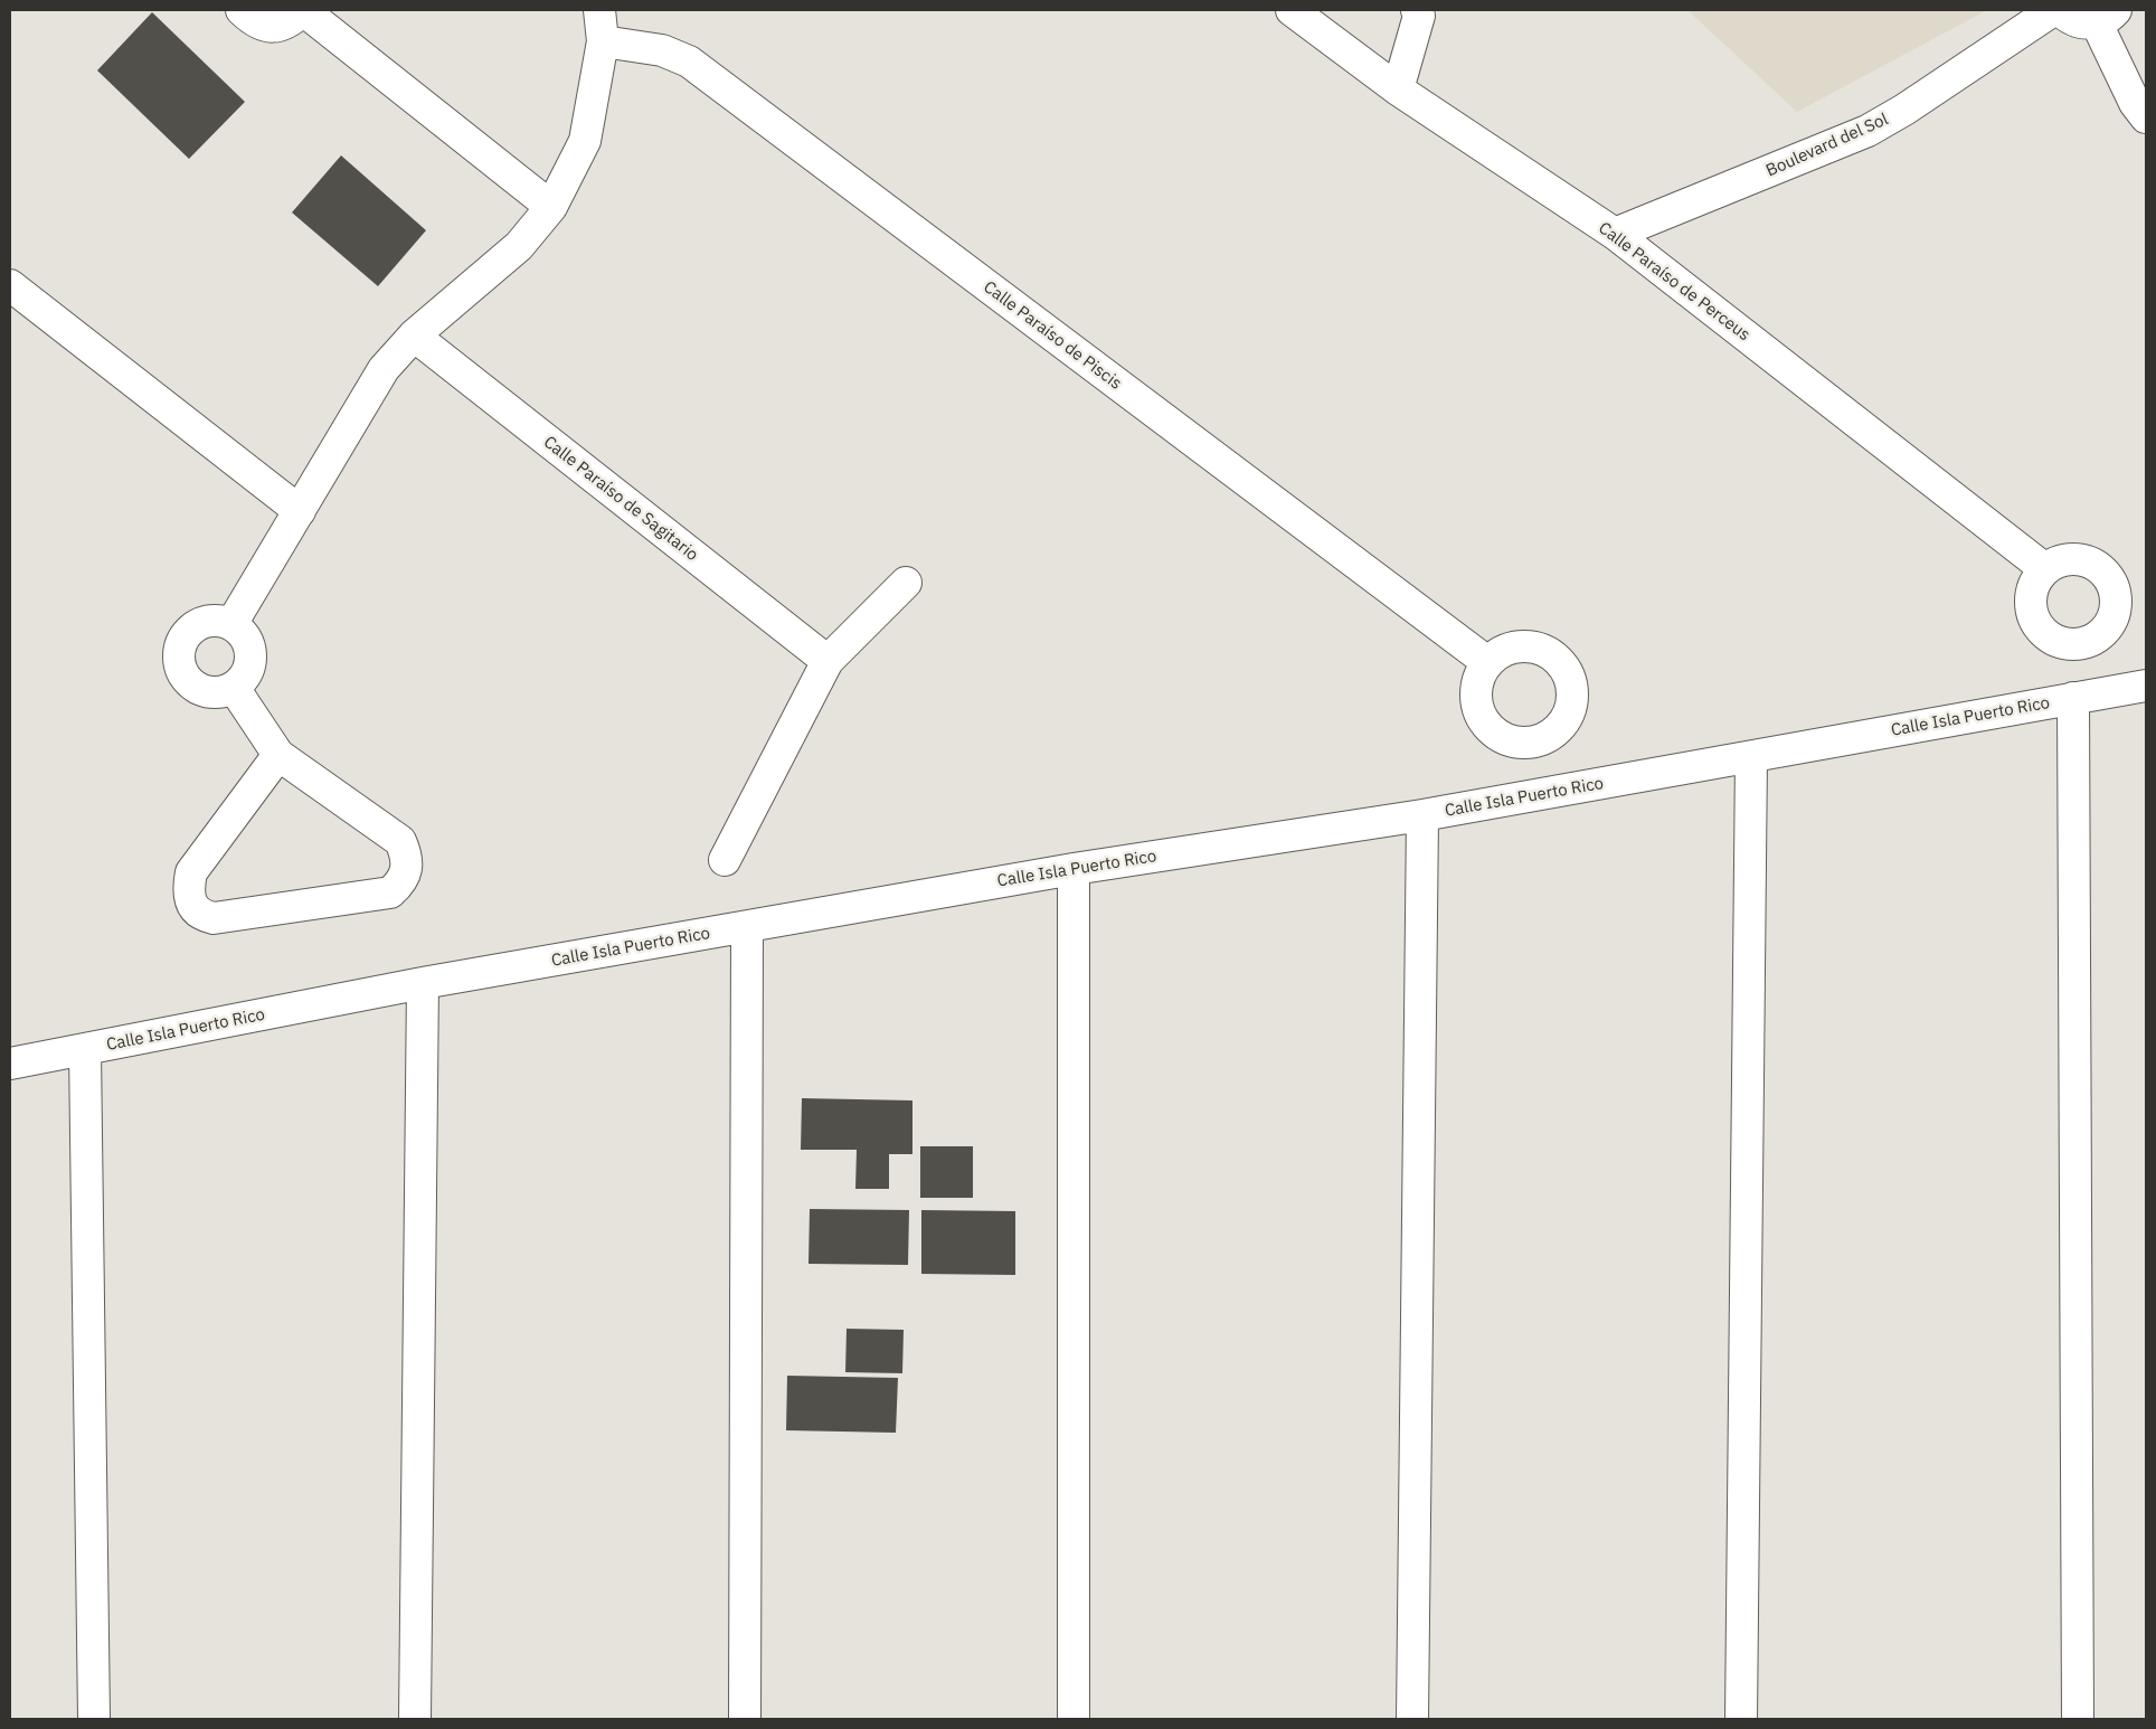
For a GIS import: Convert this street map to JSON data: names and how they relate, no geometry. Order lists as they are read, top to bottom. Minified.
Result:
{"streets":{"street":["Boulevard del Sol","Calle Paraíso de Perceus","Calle Paraíso de Piscis","Calle Paraíso de Sagitario","Calle Isla Puerto Rico"]},"crossings":[["Boulevard del Sol","Calle Paraíso de Perceus"]]}
